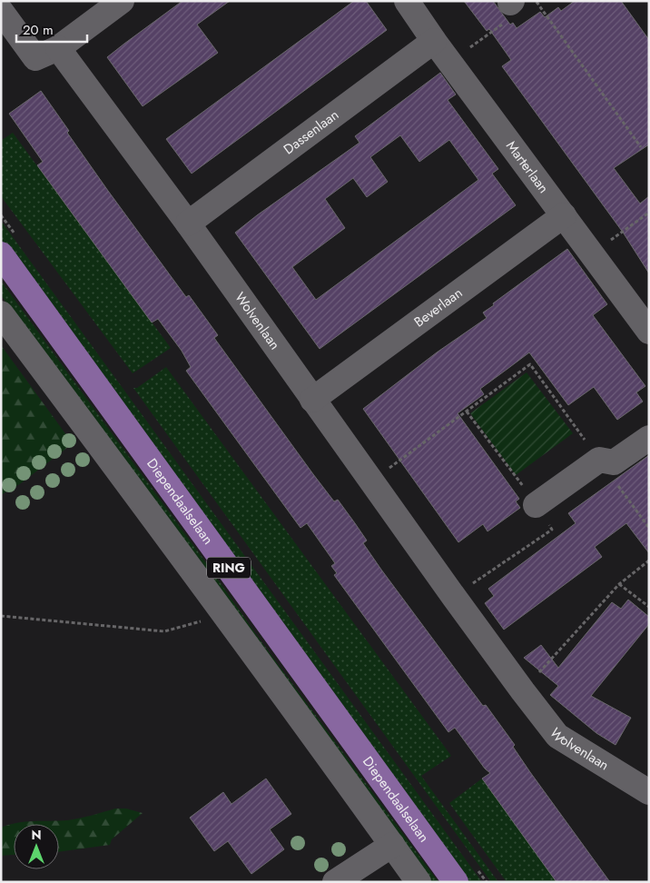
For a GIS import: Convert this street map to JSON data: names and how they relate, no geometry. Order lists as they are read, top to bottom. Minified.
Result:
{"streets":{"main road":["Diependaalselaan","RING"],"street":["Dassenlaan","Marterlaan","Beverlaan","Wolvenlaan"]},"crossings":[["Dassenlaan","Marterlaan"],["Dassenlaan","Wolvenlaan"],["Marterlaan","Beverlaan"],["Beverlaan","Wolvenlaan"]],"scale_bar":"20 m","north":"top"}
